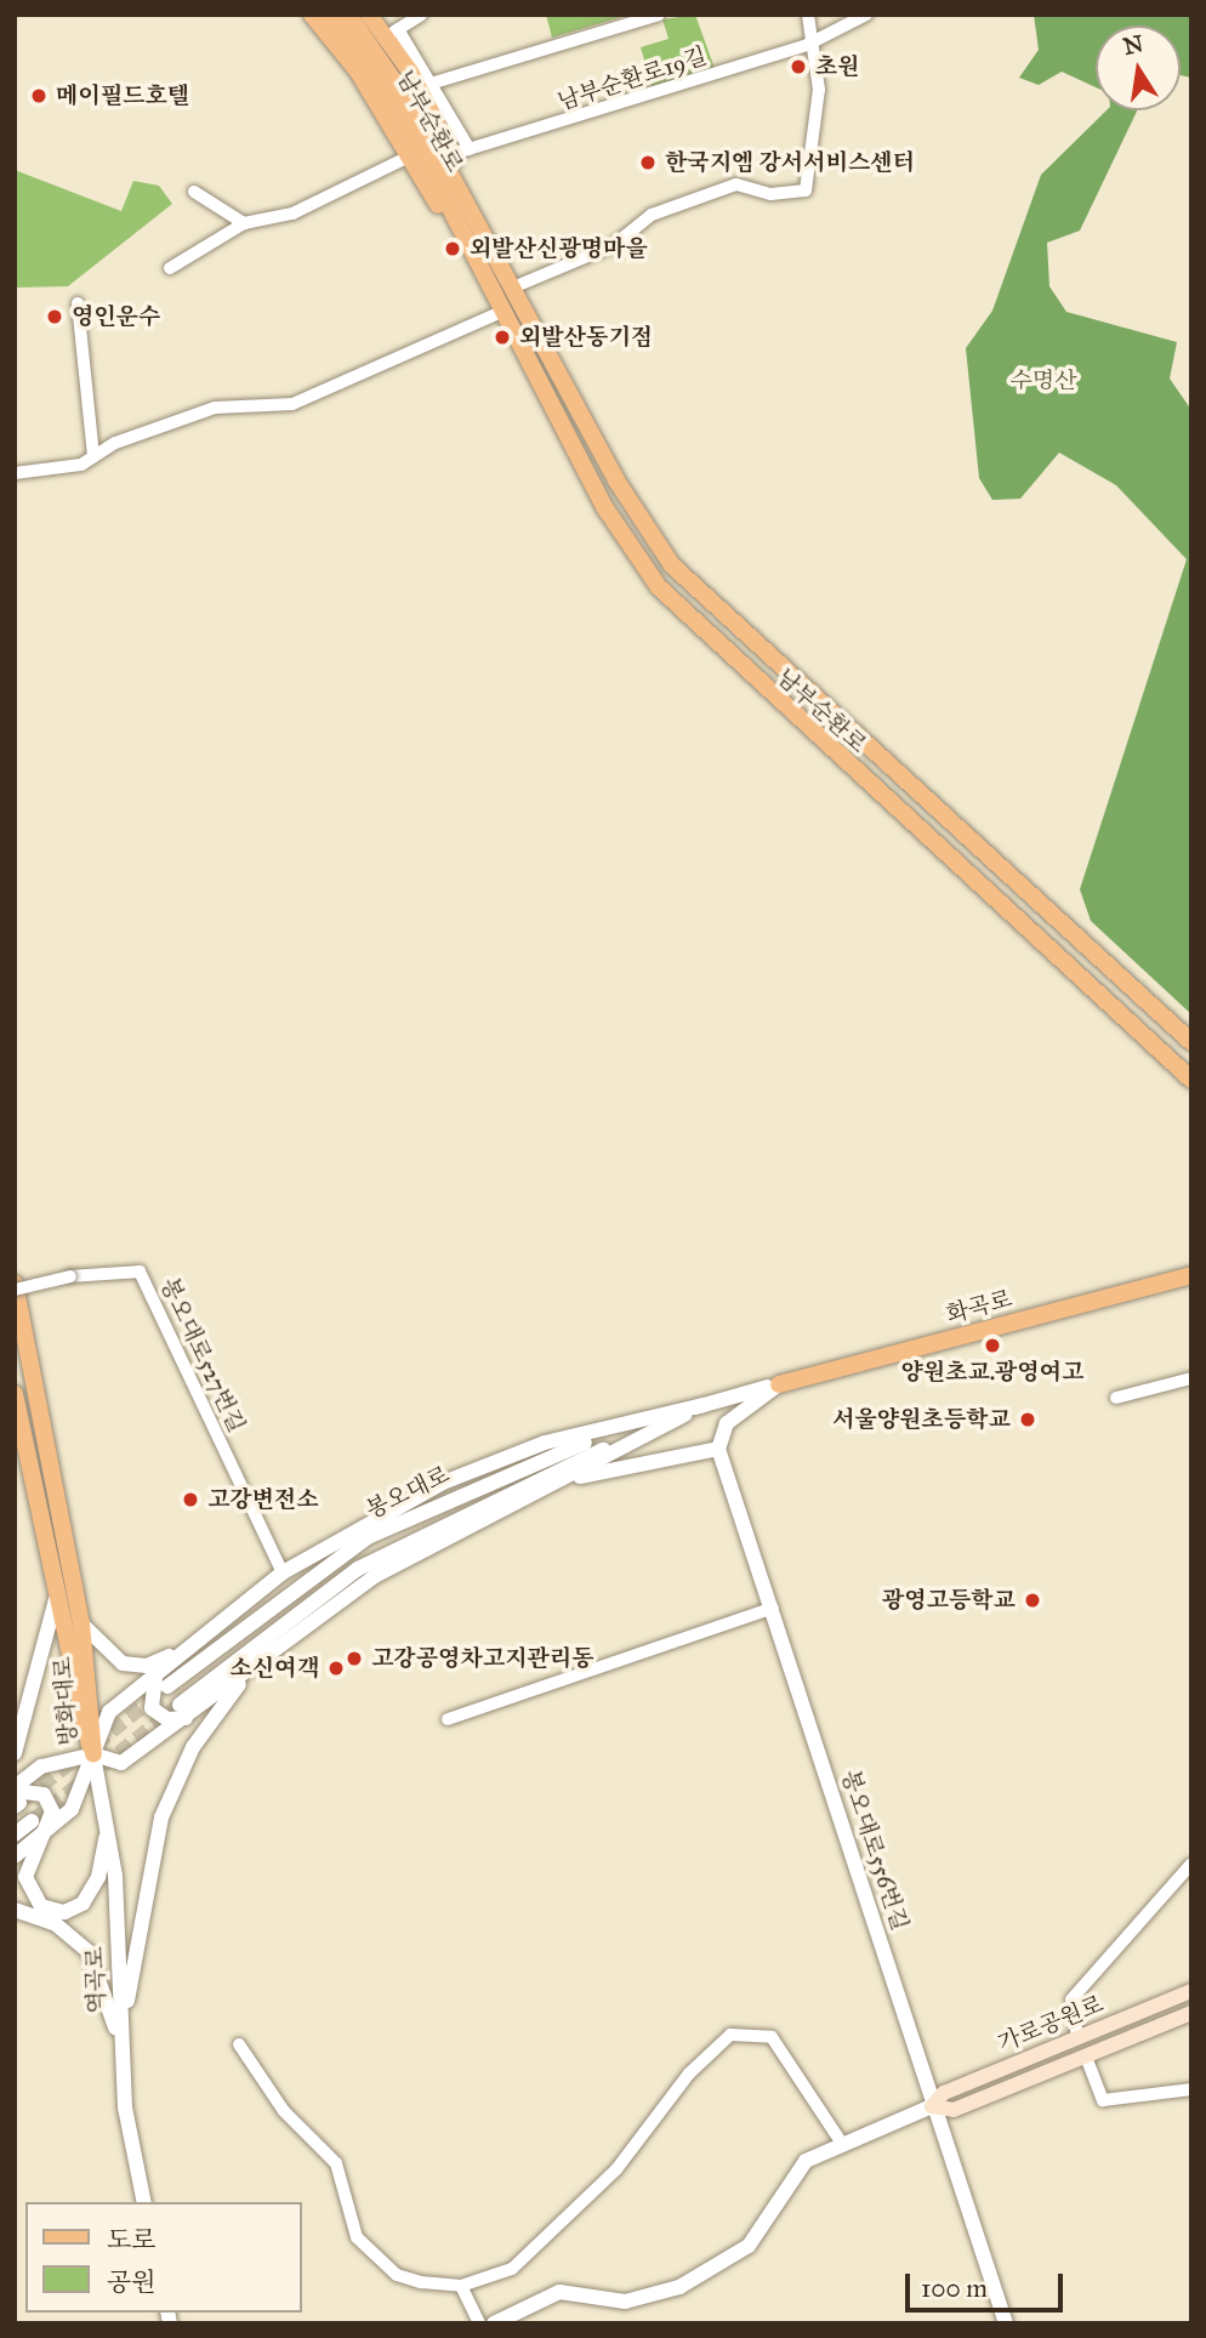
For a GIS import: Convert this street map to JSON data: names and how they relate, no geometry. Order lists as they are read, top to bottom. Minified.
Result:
{"streets":{"main road":["남부순환로","화곡로","방화대로","가로공원로"],"street":["남부순환로19길","봉오대로527번길","봉오대로","봉오대로556번길","역곡로"]},"crossings":[["남부순환로19길","남부순환로"],["화곡로","봉오대로"],["봉오대로527번길","방화대로"],["방화대로","역곡로"],["봉오대로556번길","가로공원로"]],"parks":["수명산"],"places":["초원","메이필드호텔","한국지엠 강서서비스센터","외발산신광명마을","영인운수","외발산동기점","양원초교.광영여고","서울양원초등학교","고강변전소","광영고등학교","고강공영차고지관리동","소신여객"],"legend":["도로","공원"],"scale_bar":"100 m","north":"top"}
